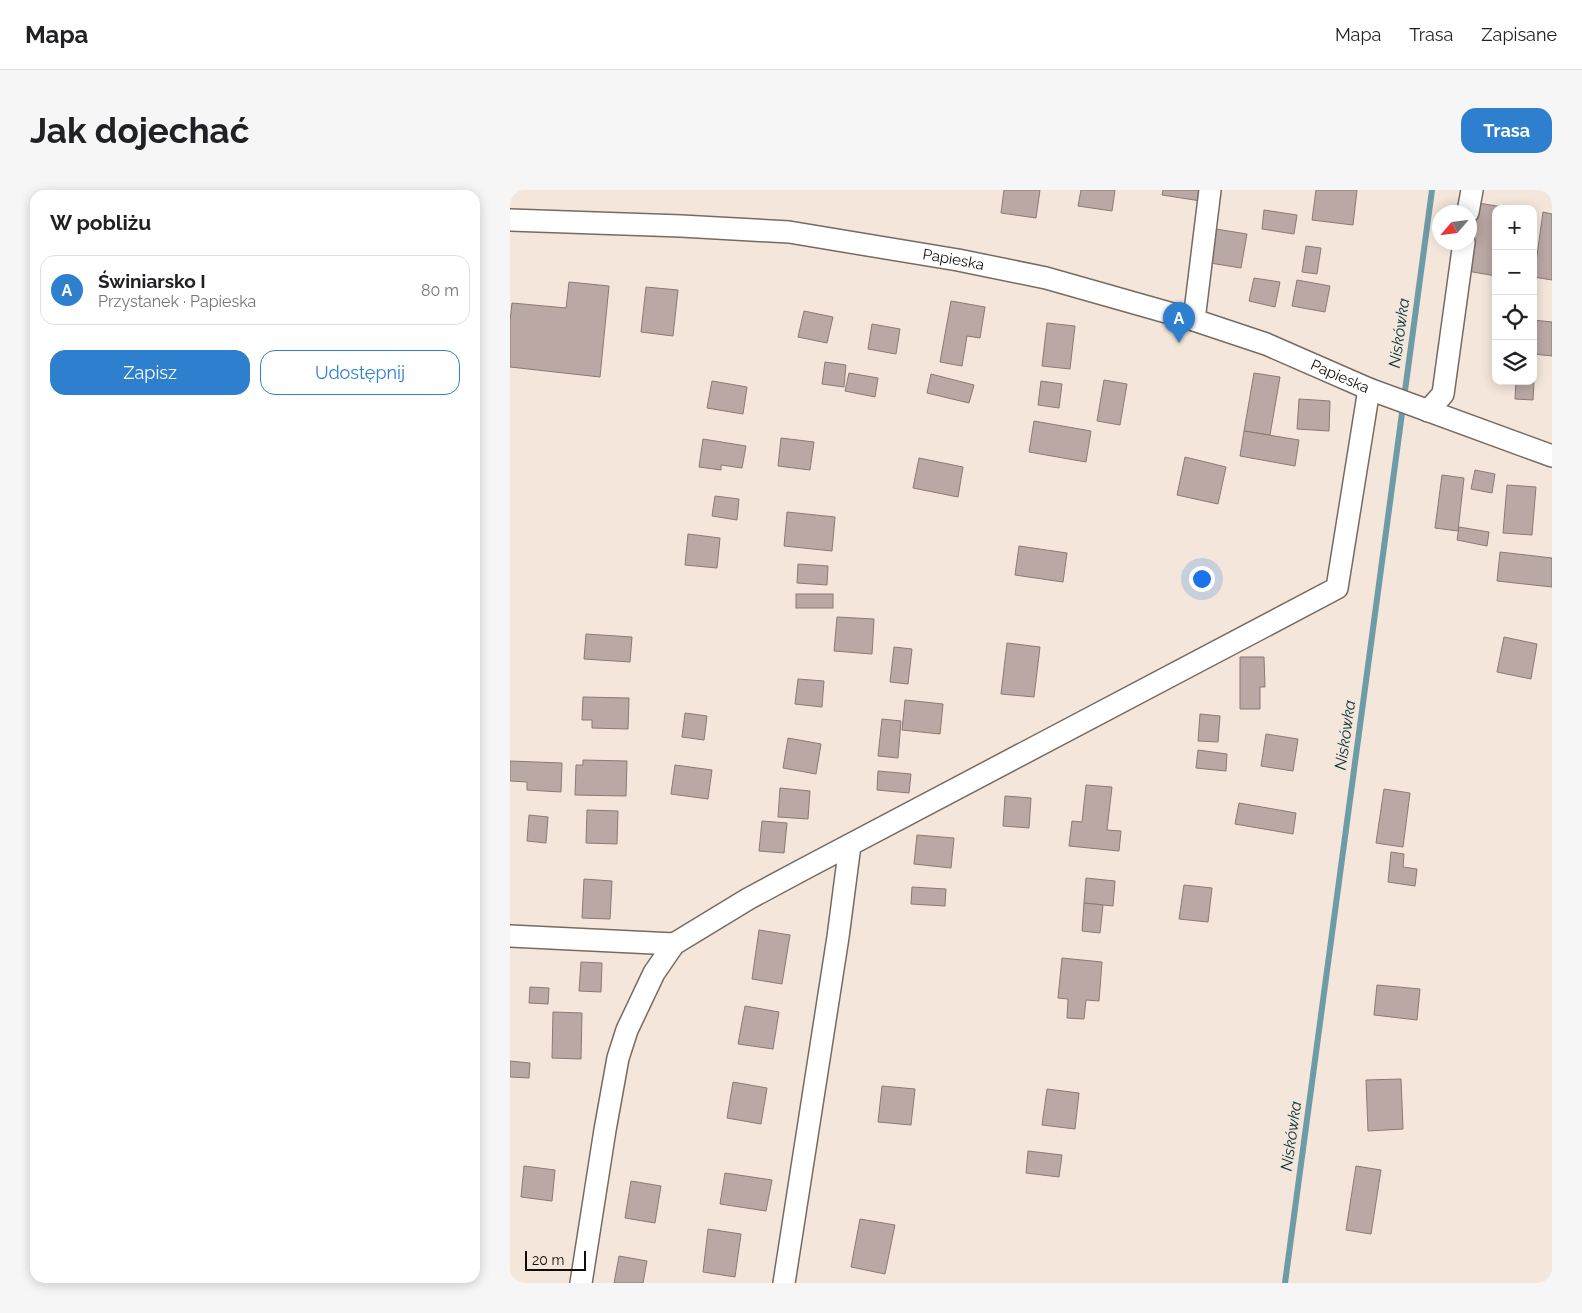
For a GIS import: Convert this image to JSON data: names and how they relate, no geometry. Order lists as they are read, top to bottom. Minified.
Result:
{"streets":{"street":["Papieska"]},"water":["Niskówka"],"scale_bar":"20 m","north":"bottom left","page":{"header":"Mapa","nav":["Mapa","Trasa","Zapisane"],"buttons":["Trasa",["Zapisz","Udostępnij"]],"title":"Jak dojechać","heading":"W pobliżu","map_buttons":["+","−"],"list":[{"mark":"A","name":"Świniarsko I","note":"Przystanek · Papieska","value":"80 m"}],"pins":"A","scale":"20 m"}}
